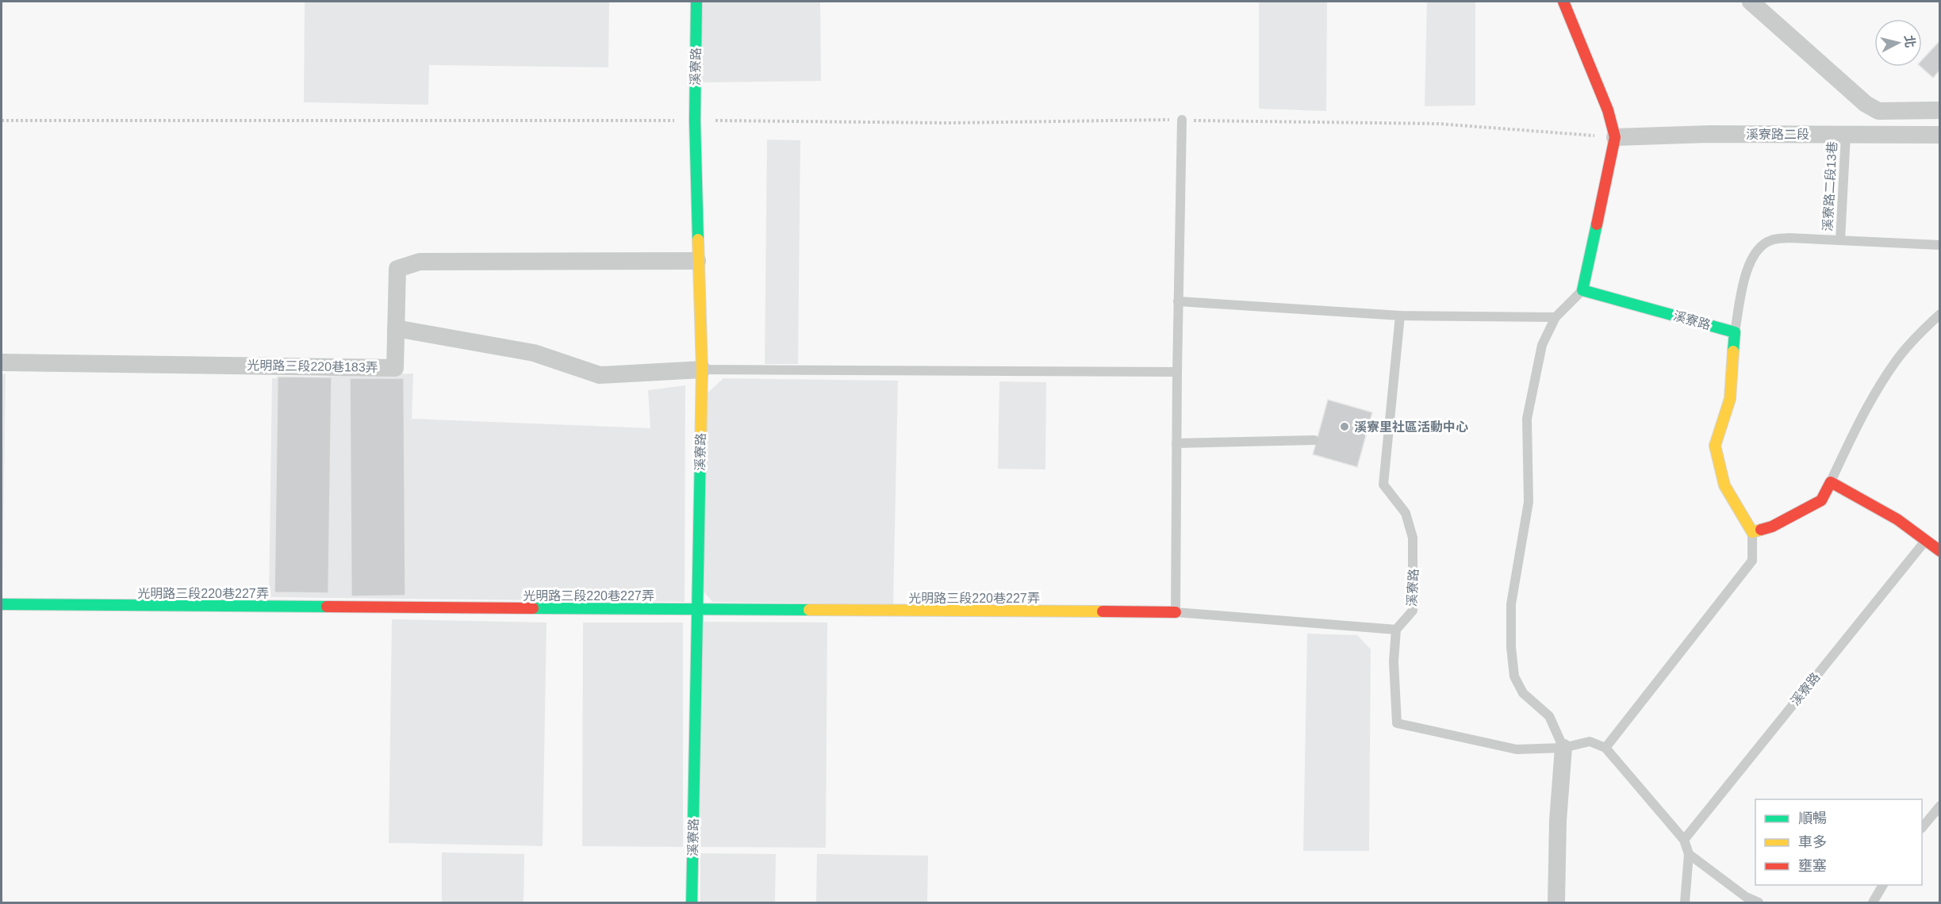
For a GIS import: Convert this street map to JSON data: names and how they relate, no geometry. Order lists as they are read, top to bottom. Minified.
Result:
{"streets":{"street":["溪寮路","溪寮路二段","光明路三段220巷183弄","光明路三段220巷227弄"],"lane":["溪寮路二段13巷"]},"crossings":[["溪寮路","光明路三段220巷183弄"],["溪寮路","光明路三段220巷227弄"],["溪寮路二段","溪寮路二段13巷"]],"places":["溪寮里社區活動中心"],"legend":["順暢","車多","壅塞"],"north":"right"}
